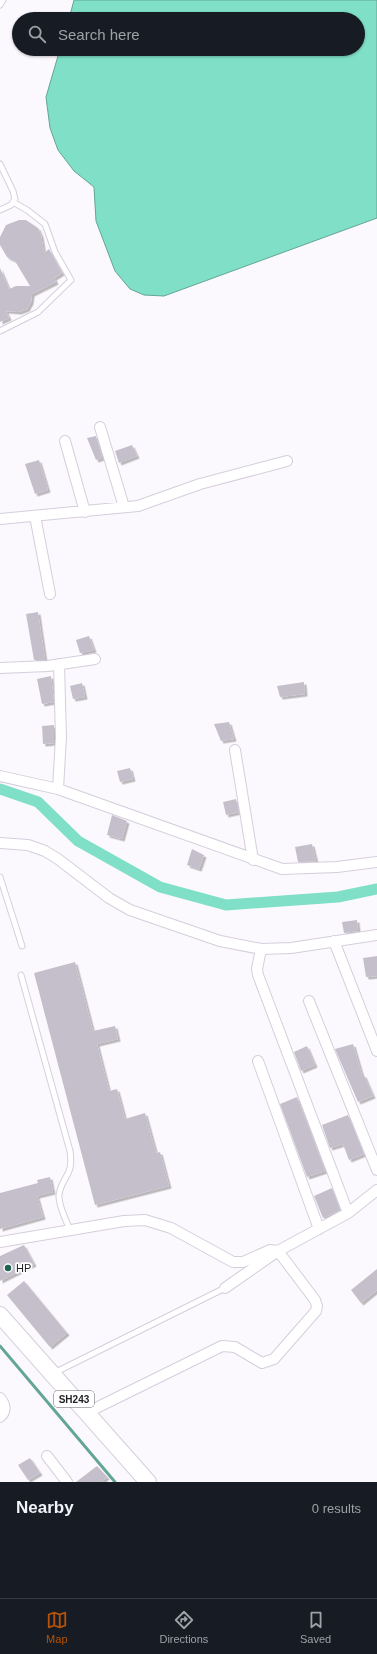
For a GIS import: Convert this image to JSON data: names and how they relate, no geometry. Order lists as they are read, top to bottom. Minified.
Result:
{"streets":{"main road":["SH243"]},"places":["HP"],"page":{"search":"Search here","heading":["Nearby","0 results"],"nav":["Map","Directions","Saved"]}}
